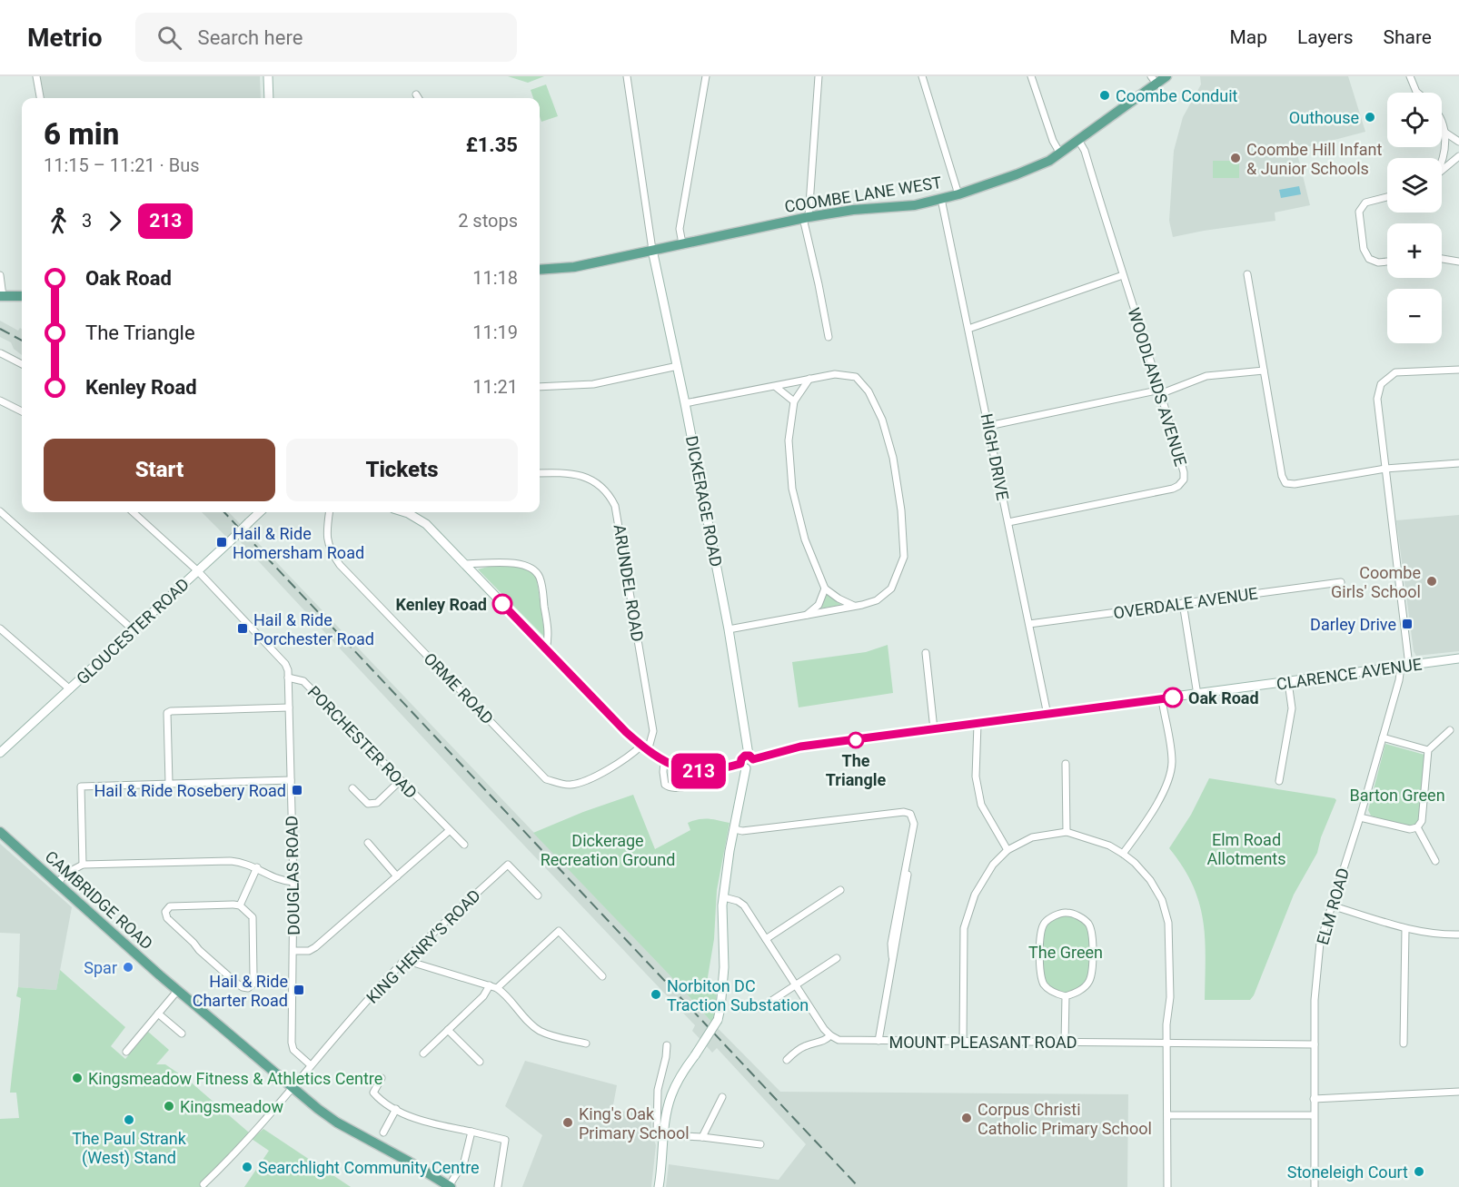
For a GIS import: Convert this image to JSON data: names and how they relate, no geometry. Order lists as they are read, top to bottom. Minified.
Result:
{"streets":{"main road":["COOMBE LANE WEST","CAMBRIDGE ROAD"],"street":["WOODLANDS AVENUE","HIGH DRIVE","DICKERAGE ROAD","ARUNDEL ROAD","OVERDALE AVENUE","GLOUCESTER ROAD","CLARENCE AVENUE","ORME ROAD","PORCHESTER ROAD","DOUGLAS ROAD","ELM ROAD","KING HENRY'S ROAD","MOUNT PLEASANT ROAD"]},"crossings":[["COOMBE LANE WEST","WOODLANDS AVENUE"],["COOMBE LANE WEST","HIGH DRIVE"],["COOMBE LANE WEST","DICKERAGE ROAD"],["WOODLANDS AVENUE","HIGH DRIVE"],["HIGH DRIVE","OVERDALE AVENUE"],["HIGH DRIVE","CLARENCE AVENUE"],["DICKERAGE ROAD","CLARENCE AVENUE"],["ARUNDEL ROAD","ORME ROAD"],["GLOUCESTER ROAD","PORCHESTER ROAD"],["CLARENCE AVENUE","ELM ROAD"],["PORCHESTER ROAD","DOUGLAS ROAD"],["DOUGLAS ROAD","KING HENRY'S ROAD"],["CAMBRIDGE ROAD","KING HENRY'S ROAD"],["ELM ROAD","MOUNT PLEASANT ROAD"]],"parks":["Barton Green","Elm Road Allotments","Dickerage Recreation Ground","The Green"],"places":{"other":["Coombe Conduit","Outhouse","Coombe Hill Infant & Junior Schools","Coombe Girls' School","Kenley Road","Oak Road","The Triangle","Spar","Norbiton DC Traction Substation","Kingsmeadow Fitness & Athletics Centre","Kingsmeadow","Corpus Christi Catholic Primary School","The Paul Strank (West) Stand","King's Oak Primary School","Searchlight Community Centre","Stoneleigh Court"],"transit":["Hail & Ride Homersham Road","Darley Drive","Hail & Ride Porchester Road","Hail & Ride Rosebery Road","Hail & Ride Charter Road"]},"lines":["bus line 213"],"page":{"header":"Metrio","search":"Search here","nav":["Map","Layers","Share"],"on_map":"213","map_buttons":["+","−"],"heading":["6 min","11:15 – 11:21 · Bus","£1.35"],"legs":["3","213","2 stops"],"list":[{"name":"Oak Road","value":"11:18"},{"name":"The Triangle","value":"11:19"},{"name":"Kenley Road","value":"11:21"}],"buttons":["Start","Tickets"]}}
